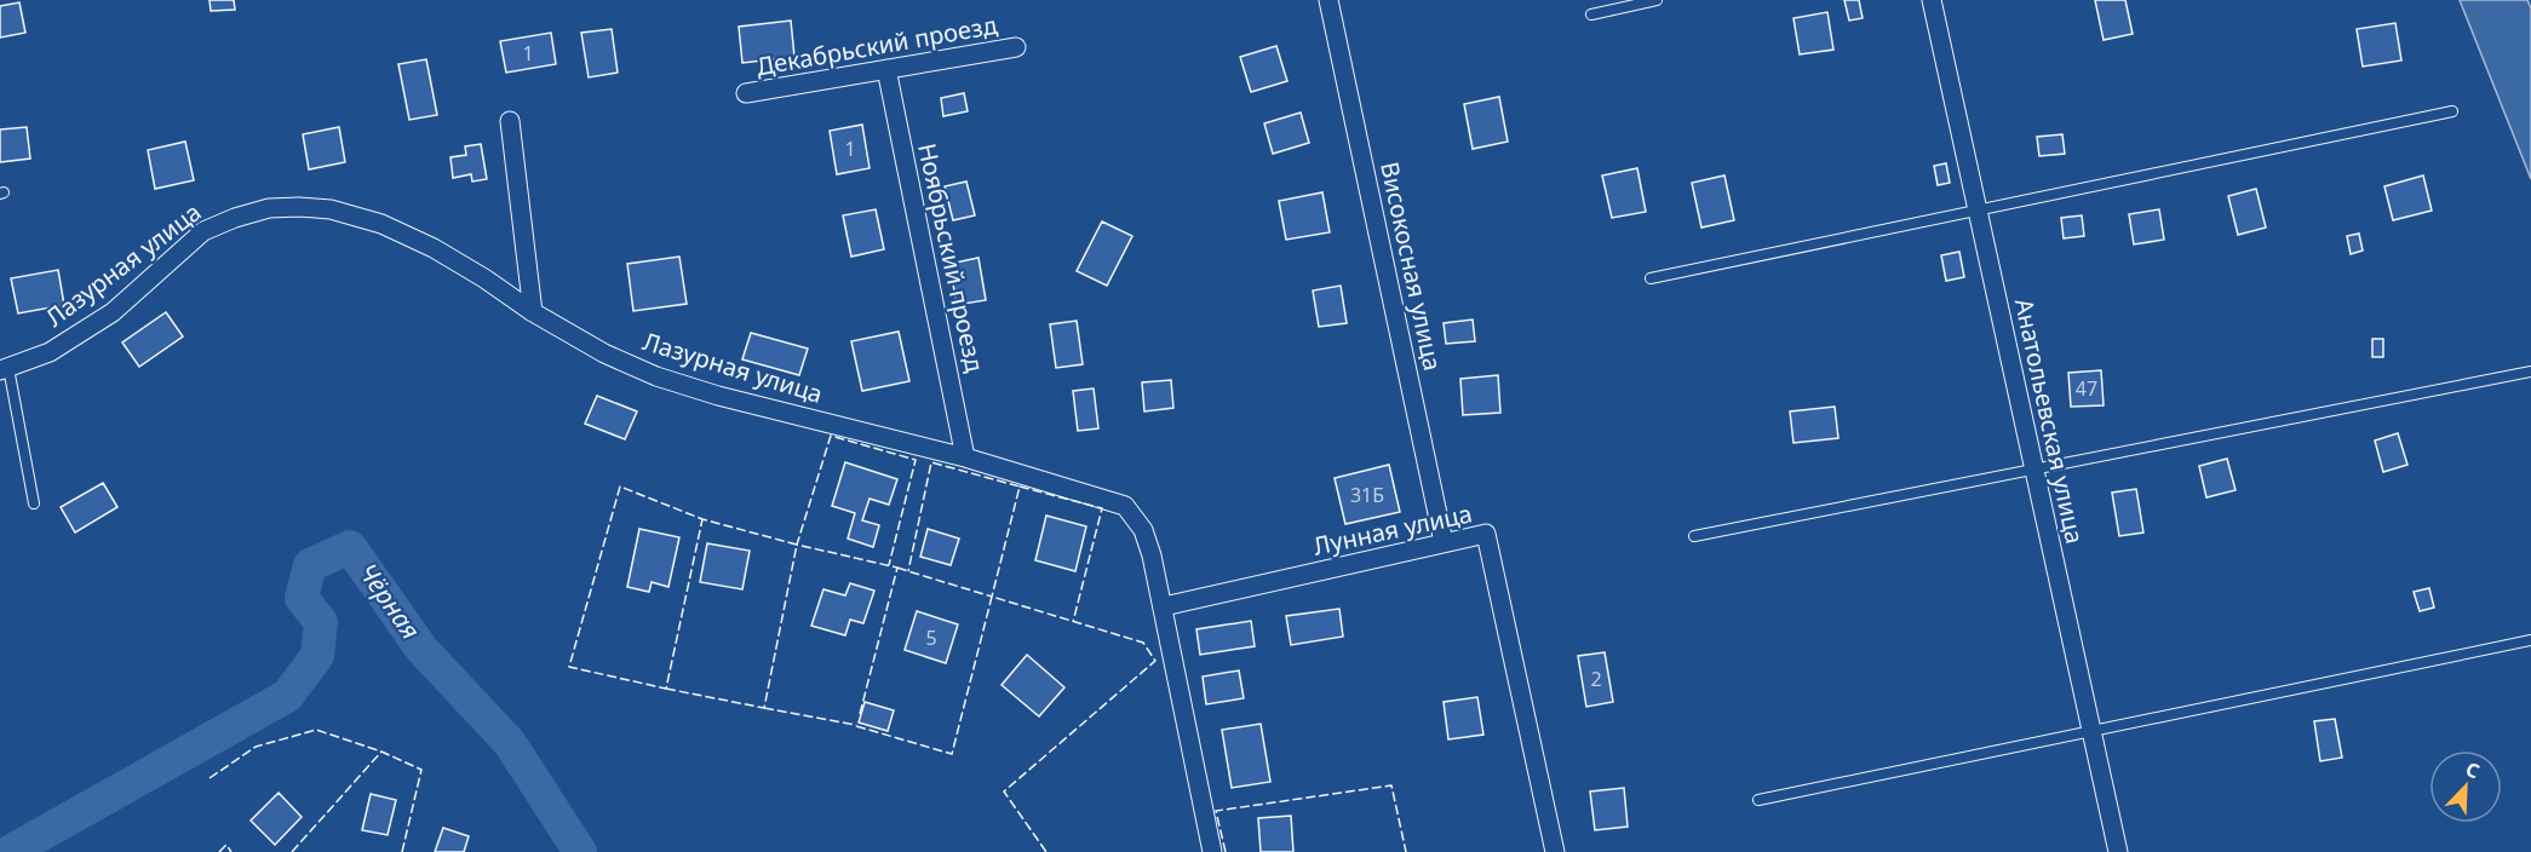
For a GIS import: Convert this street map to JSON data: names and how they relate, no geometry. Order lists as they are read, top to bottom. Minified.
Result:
{"streets":{"street":["Декабрьский проезд","Ноябрьский проезд","Лазурная улица","Високосная улица","Анатольевская улица","Лунная улица"]},"crossings":[["Декабрьский проезд","Ноябрьский проезд"],["Ноябрьский проезд","Лазурная улица"],["Лазурная улица","Лунная улица"],["Високосная улица","Лунная улица"]],"water":["Чёрная"],"house_numbers":["1","1","47","31Б","5","2"],"north":"top right"}
